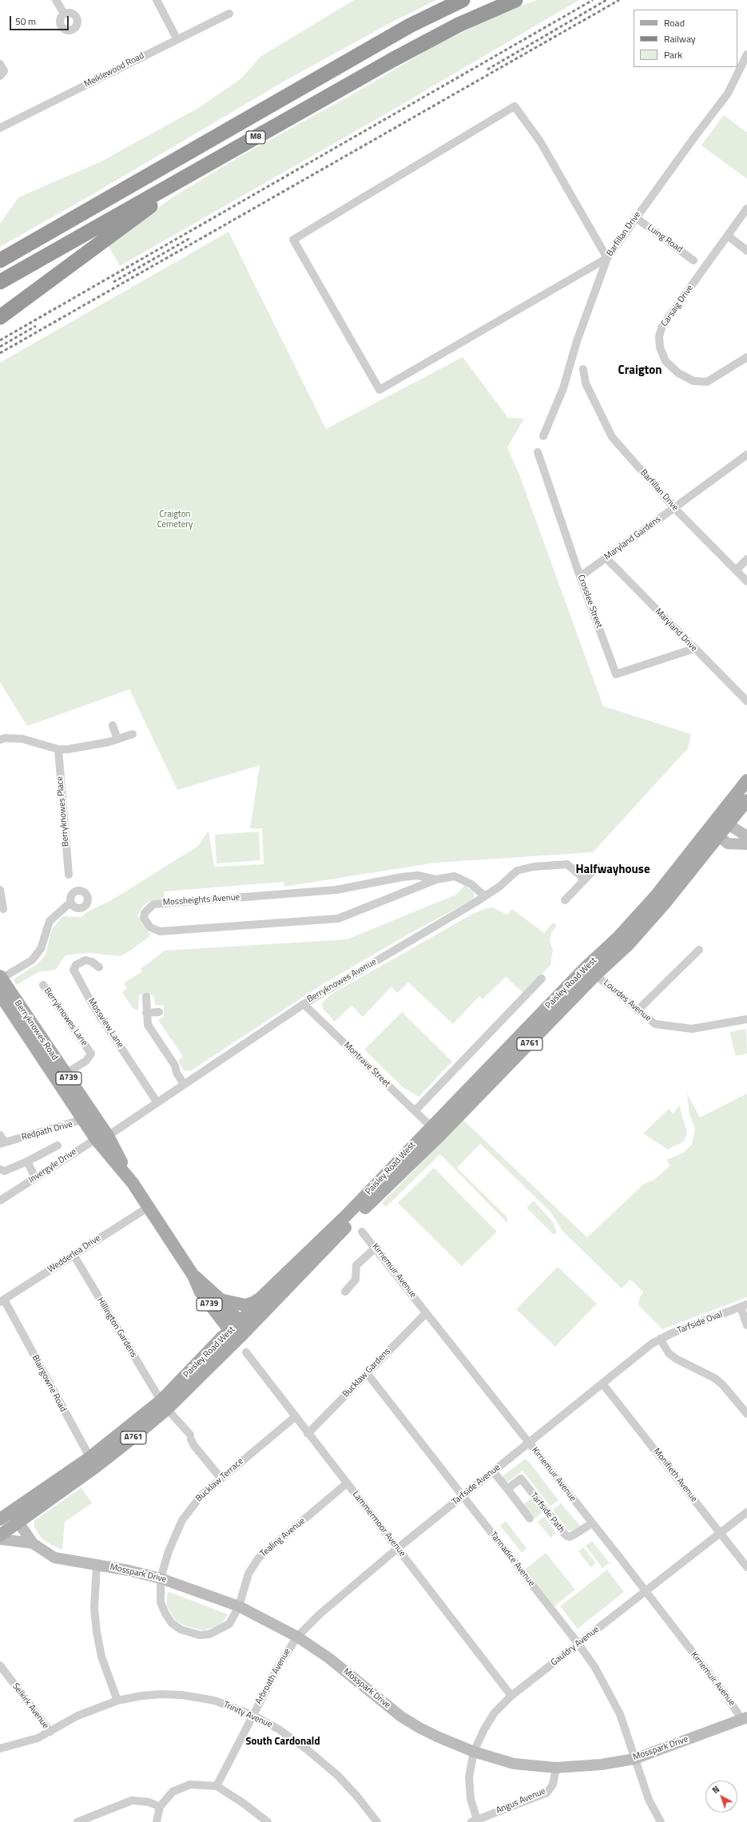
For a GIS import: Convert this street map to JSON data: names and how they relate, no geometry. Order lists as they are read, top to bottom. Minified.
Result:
{"streets":{"highway":["M8"],"main road":["Paisley Road West","Berryknowes Road","A761","A739"],"street":["Meiklewood Road","Barfillan Drive","Luing Road","Carsaig Drive","Maryland Gardens","Crosslee Street","Maryland Drive","Berryknowes Place","Mossheights Avenue","Berryknowes Avenue","Lourdes Avenue","Berryknowes Lane","Mossview Lane","Montrave Street","Redpath Drive","Invergyle Drive","Wedderlea Drive","Kirriemuir Avenue","Tarfside Oval","Hillington Gardens","Bucklaw Gardens","Blairgowrie Road","Monifieth Avenue","Bucklaw Terrace","Tarfside Avenue","Tarfside Path","Lammermoor Avenue","Tealing Avenue","Tannadice Avenue","Mosspark Drive","Gauldry Avenue","Arbroath Avenue","Selkirk Avenue","Trinity Avenue","Angus Avenue"]},"crossings":[["Barfillan Drive","Luing Road"],["Barfillan Drive","Maryland Gardens"],["Maryland Gardens","Crosslee Street"],["Maryland Gardens","Maryland Drive"],["Crosslee Street","Maryland Drive"],["Mossheights Avenue","Berryknowes Avenue"],["Berryknowes Avenue","Mossview Lane"],["Berryknowes Avenue","Berryknowes Road"],["Berryknowes Avenue","Montrave Street"],["Berryknowes Avenue","Invergyle Drive"],["Paisley Road West","Lourdes Avenue"],["Paisley Road West","Berryknowes Road"],["Paisley Road West","Montrave Street"],["Paisley Road West","Hillington Gardens"],["Paisley Road West","Blairgowrie Road"],["Paisley Road West","Mosspark Drive"],["Berryknowes Lane","Berryknowes Road"],["Berryknowes Road","Redpath Drive"],["Berryknowes Road","Invergyle Drive"],["Berryknowes Road","Wedderlea Drive"],["Wedderlea Drive","Hillington Gardens"],["Wedderlea Drive","Blairgowrie Road"],["Kirriemuir Avenue","Bucklaw Gardens"],["Kirriemuir Avenue","Tarfside Avenue"],["Kirriemuir Avenue","Tarfside Path"],["Kirriemuir Avenue","Mosspark Drive"],["Kirriemuir Avenue","Gauldry Avenue"],["Tarfside Oval","Tarfside Avenue"],["Hillington Gardens","Bucklaw Terrace"],["Bucklaw Gardens","Lammermoor Avenue"],["Bucklaw Gardens","Tannadice Avenue"],["Monifieth Avenue","Tarfside Avenue"],["Monifieth Avenue","Gauldry Avenue"],["Bucklaw Terrace","Lammermoor Avenue"],["Bucklaw Terrace","Tealing Avenue"],["Bucklaw Terrace","Mosspark Drive"],["Tarfside Avenue","Tarfside Path"],["Tarfside Avenue","Lammermoor Avenue"],["Tarfside Avenue","Tannadice Avenue"],["Tarfside Avenue","Mosspark Drive"],["Tarfside Avenue","Arbroath Avenue"],["Lammermoor Avenue","Tealing Avenue"],["Lammermoor Avenue","Gauldry Avenue"],["Tealing Avenue","Mosspark Drive"],["Tannadice Avenue","Mosspark Drive"],["Tannadice Avenue","Gauldry Avenue"],["Mosspark Drive","Gauldry Avenue"],["Mosspark Drive","Arbroath Avenue"],["Mosspark Drive","Angus Avenue"],["Gauldry Avenue","Angus Avenue"],["Arbroath Avenue","Trinity Avenue"],["Selkirk Avenue","Trinity Avenue"]],"districts":["Craigton","Halfwayhouse","South Cardonald"],"parks":["Craigton Cemetery"],"legend":["Road","Railway","Park"],"scale_bar":"50 m","north":"top left"}
